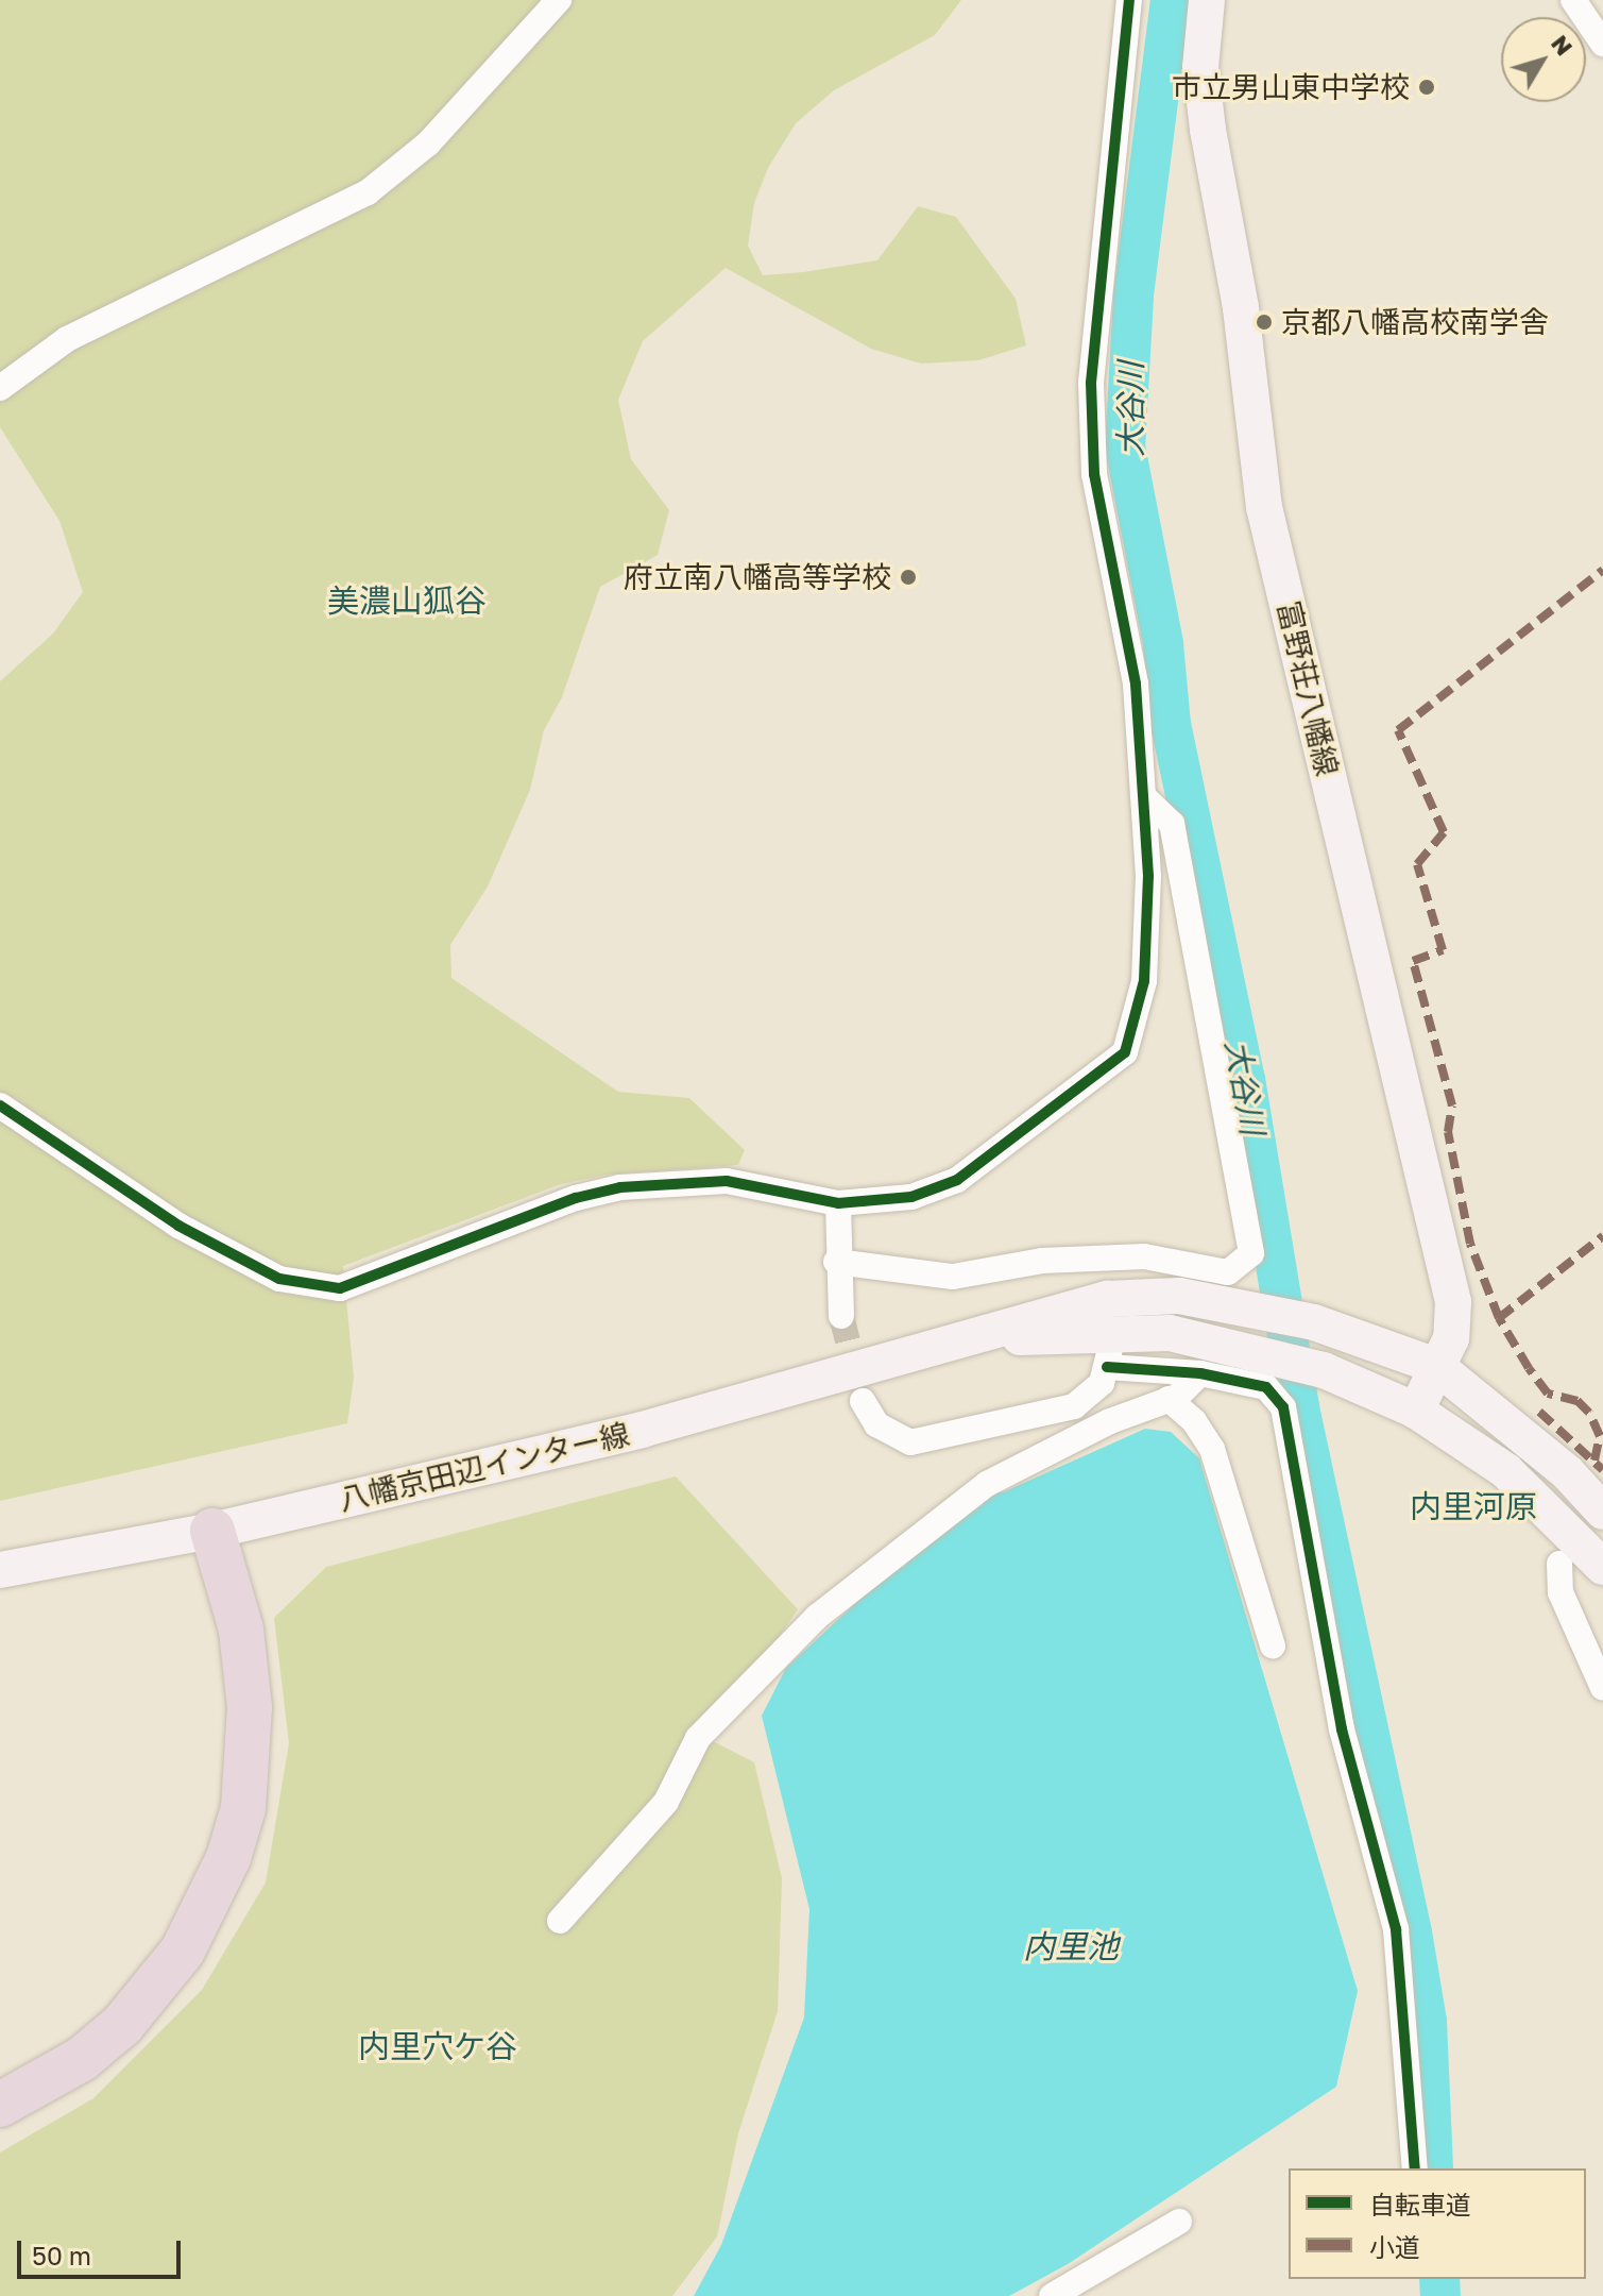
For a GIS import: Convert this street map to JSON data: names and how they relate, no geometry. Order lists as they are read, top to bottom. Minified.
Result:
{"streets":{"main road":["富野荘八幡線","八幡京田辺インター線"]},"crossings":[["富野荘八幡線","八幡京田辺インター線"]],"districts":["美濃山狐谷","内里河原","内里穴ケ谷"],"water":["大谷川","内里池"],"places":["市立男山東中学校","京都八幡高校南学舎","府立南八幡高等学校"],"legend":["自転車道","小道"],"scale_bar":"50 m","north":"top right"}
